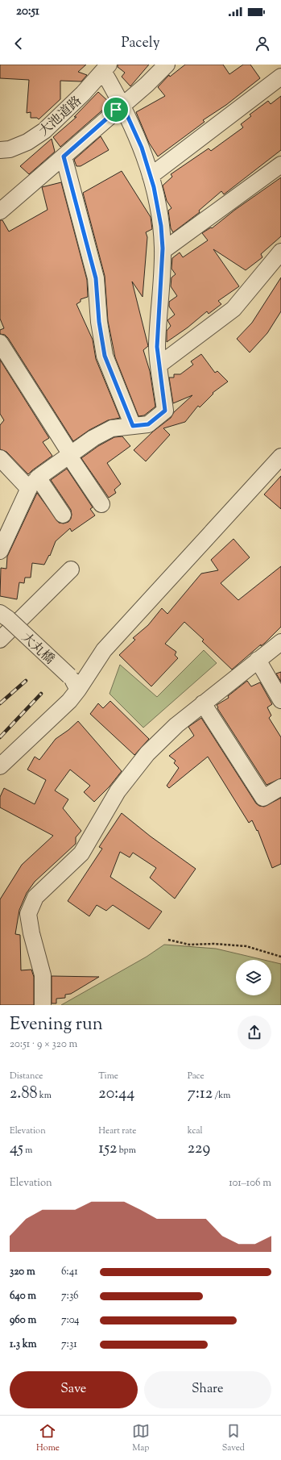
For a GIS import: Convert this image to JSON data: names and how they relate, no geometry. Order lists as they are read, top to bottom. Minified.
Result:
{"streets":{"street":["大池道路","大丸橋"]},"page":{"status":"20:51","header":"Pacely","heading":["Evening run","20:51 · 9 × 320 m"],"stats":[["Distance","2.88 km"],["Time","20:44"],["Pace","7:12 /km"],["Elevation","45 m"],["Heart rate","152 bpm"],["kcal","229"]],"chart":["Elevation","101–106 m"],"list":[{"name":"320 m","note":"6:41"},{"name":"640 m","note":"7:36"},{"name":"960 m","note":"7:04"},{"name":"1.3 km","note":"7:31"}],"buttons":["Save","Share"],"tabs":["Home","Map","Saved"]}}
